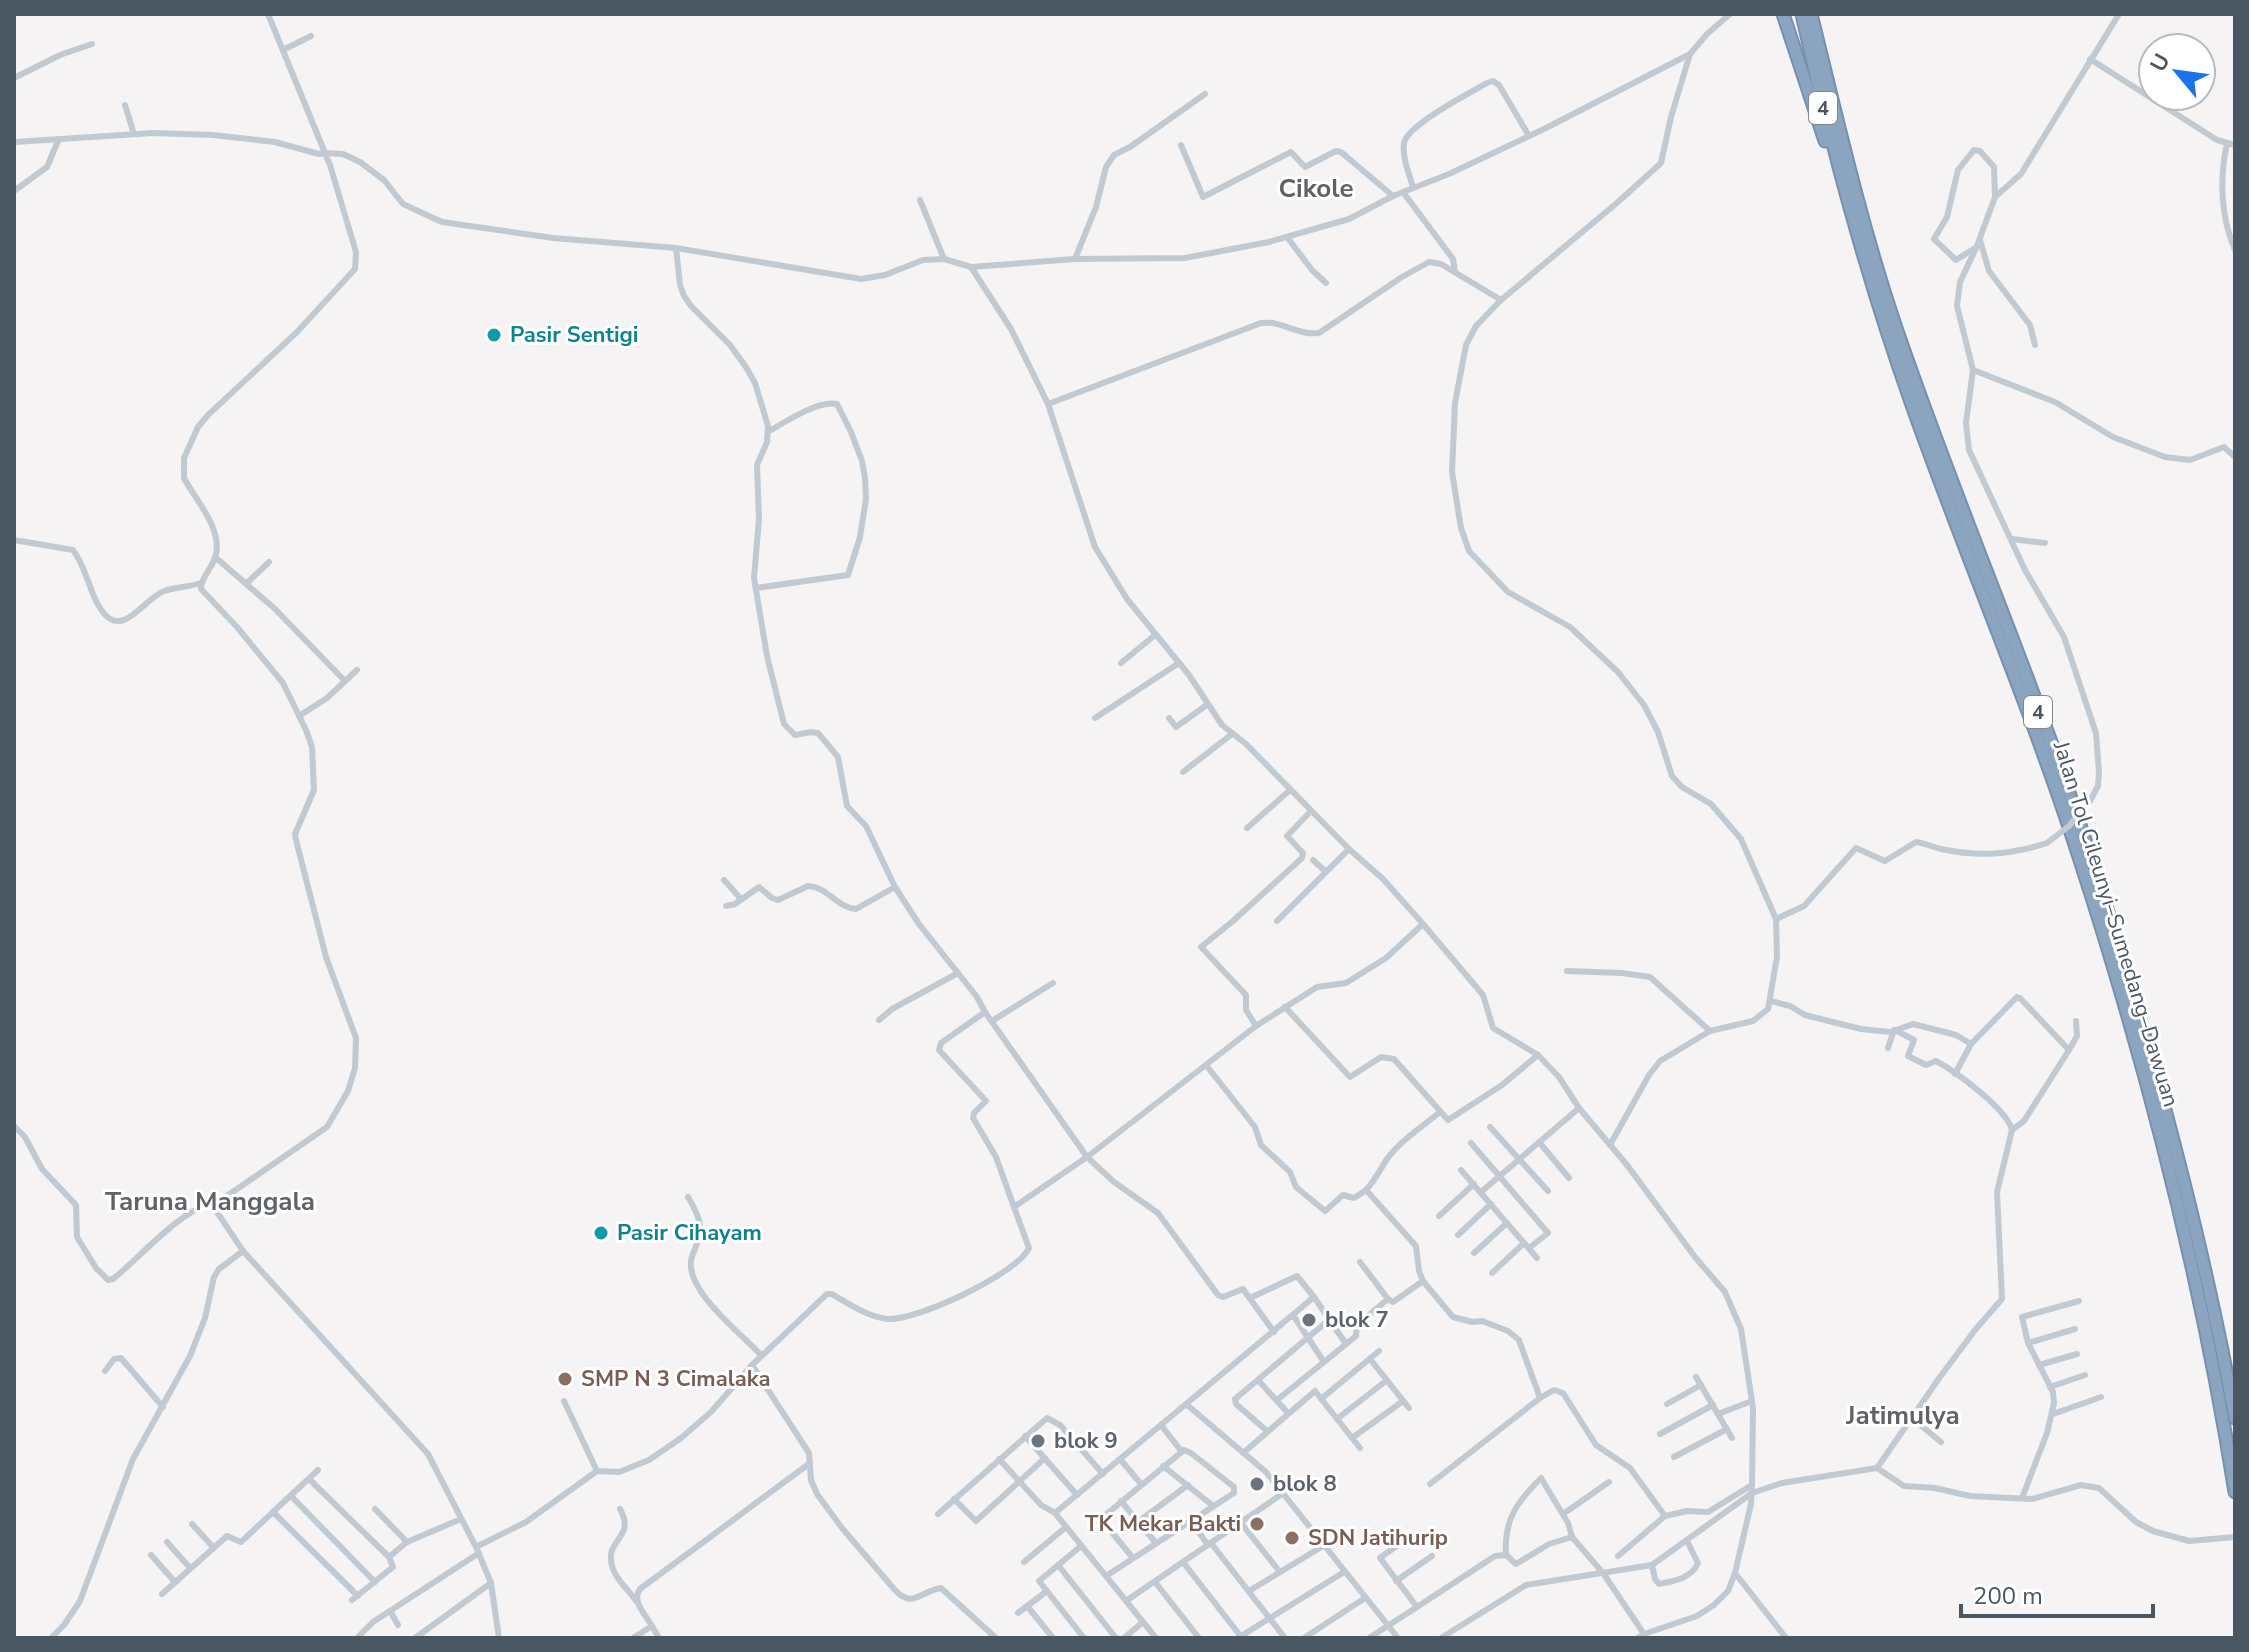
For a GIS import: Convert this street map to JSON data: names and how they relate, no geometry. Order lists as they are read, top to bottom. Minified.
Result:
{"streets":{"highway":["4","Jalan Tol Cileunyi–Sumedang–Dawuan"]},"districts":["Cikole","Taruna Manggala","Jatimulya"],"places":["Pasir Sentigi","Pasir Cihayam","blok 7","SMP N 3 Cimalaka","blok 9","blok 8","TK Mekar Bakti","SDN Jatihurip"],"scale_bar":"200 m","north":"top left"}
